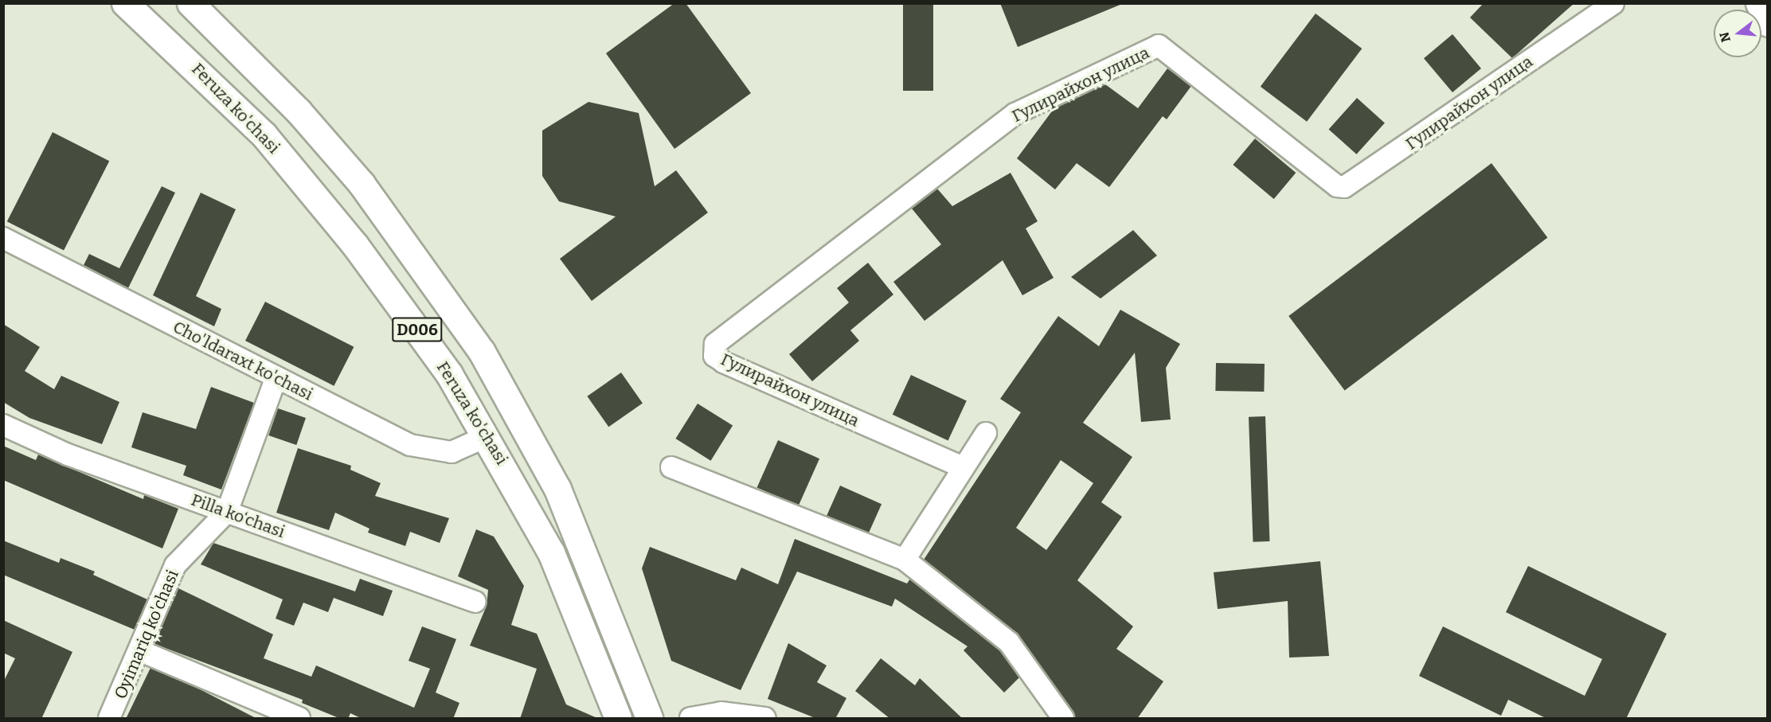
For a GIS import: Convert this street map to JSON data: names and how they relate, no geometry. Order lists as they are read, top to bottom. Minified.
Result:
{"streets":{"main road":["Feruza ko'chasi","D006"],"street":["Гулирайхон улица","Cho'ldaraxt ko'chasi","Pilla ko‘chasi","Oyimariq ko'chasi"]},"crossings":[["Feruza ko'chasi","Cho'ldaraxt ko'chasi"],["Cho'ldaraxt ko'chasi","Oyimariq ko'chasi"],["Pilla ko‘chasi","Oyimariq ko'chasi"]],"north":"left"}
